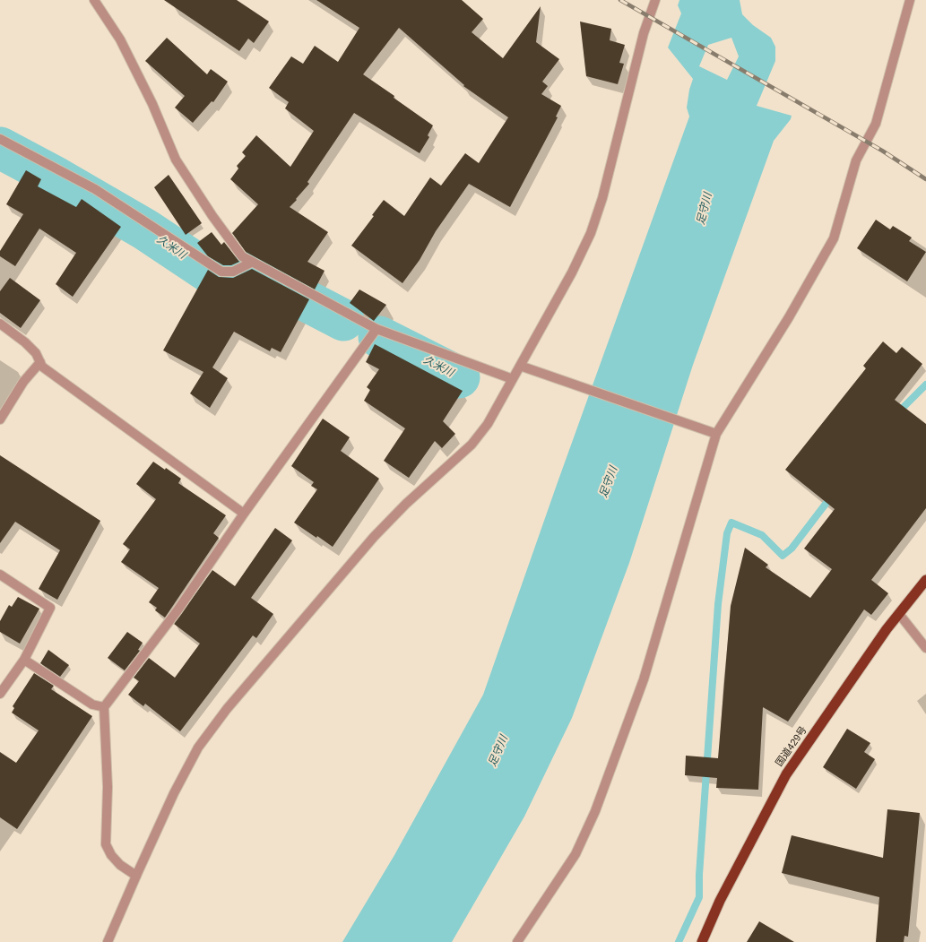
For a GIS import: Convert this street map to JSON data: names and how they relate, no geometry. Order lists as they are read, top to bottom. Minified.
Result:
{"streets":{"highway":["国道429号"]},"water":["足守川","久米川"]}
